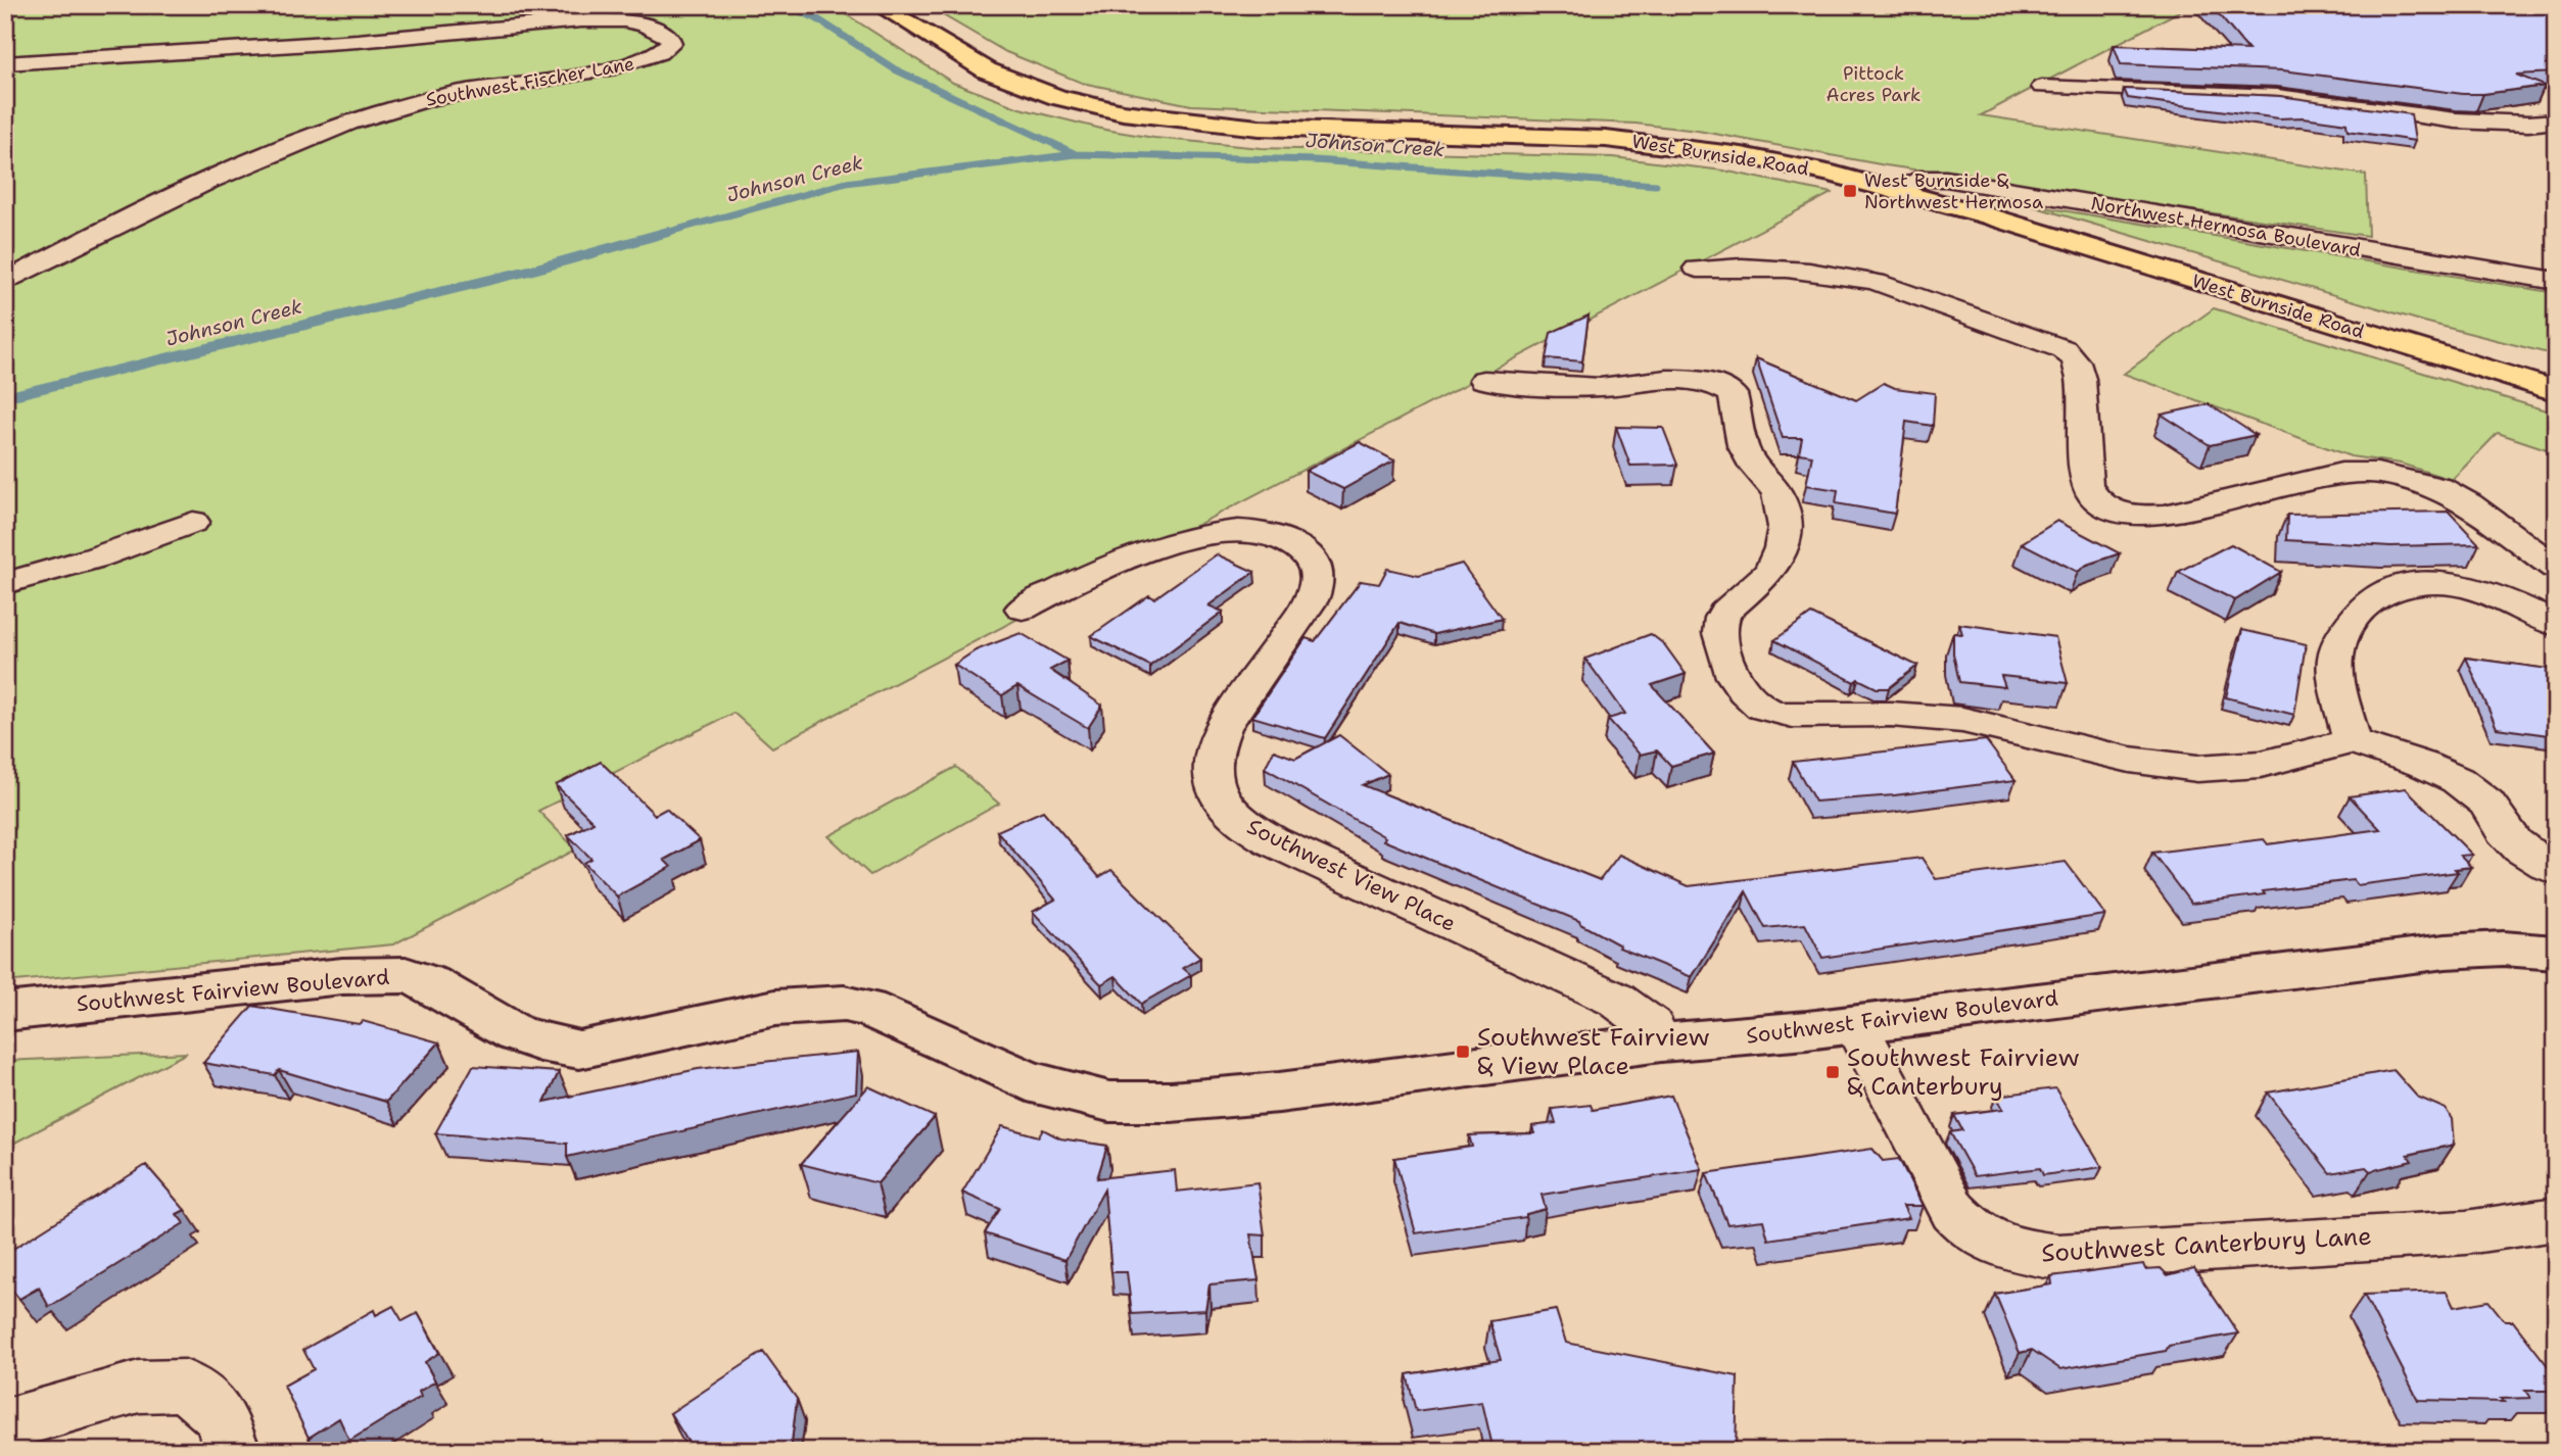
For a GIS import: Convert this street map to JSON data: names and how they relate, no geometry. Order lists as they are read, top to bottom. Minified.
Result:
{"streets":{"main road":["West Burnside Road"],"street":["Southwest Fischer Lane","Northwest Hermosa Boulevard","Southwest View Place","Southwest Fairview Boulevard","Southwest Canterbury Lane"]},"crossings":[["West Burnside Road","Northwest Hermosa Boulevard"],["Southwest View Place","Southwest Fairview Boulevard"],["Southwest Fairview Boulevard","Southwest Canterbury Lane"]],"water":["Johnson Creek"],"parks":["Pittock Acres Park"],"places":{"transit":["West Burnside & Northwest Hermosa","Southwest Fairview & View Place","Southwest Fairview & Canterbury"]}}
